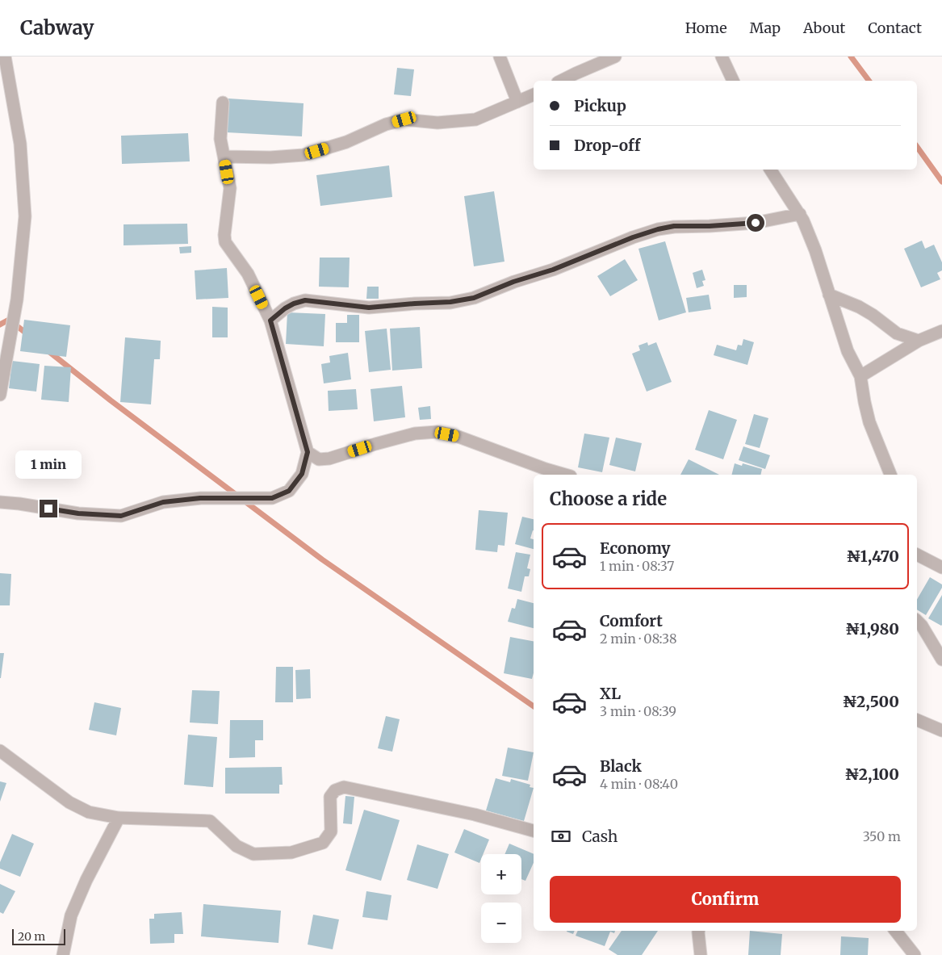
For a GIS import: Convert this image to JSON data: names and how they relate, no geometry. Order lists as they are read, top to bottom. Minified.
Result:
{"scale_bar":"20 m","page":{"header":"Cabway","nav":["Home","Map","About","Contact"],"banner":["Pickup","Drop-off"],"bubble":"1 min","heading":"Choose a ride","list":[{"name":"Economy","note":"1 min · 08:37","value":"₦1,470"},{"name":"Comfort","note":"2 min · 08:38","value":"₦1,980"},{"name":"XL","note":"3 min · 08:39","value":"₦2,500"},{"name":"Black","note":"4 min · 08:40","value":"₦2,100"}],"pay":["Cash","350 m"],"map_buttons":["+","−"],"buttons":"Confirm","scale":"20 m"}}
